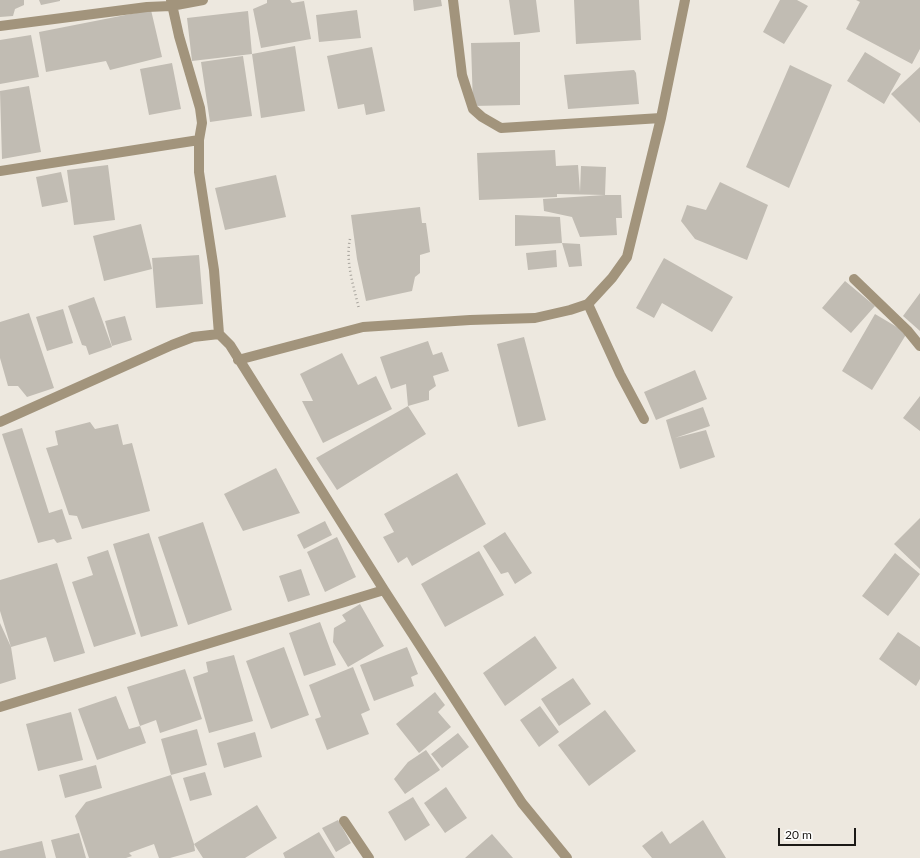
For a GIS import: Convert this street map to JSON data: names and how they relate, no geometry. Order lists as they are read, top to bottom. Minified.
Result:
{"scale_bar":"20 m"}
